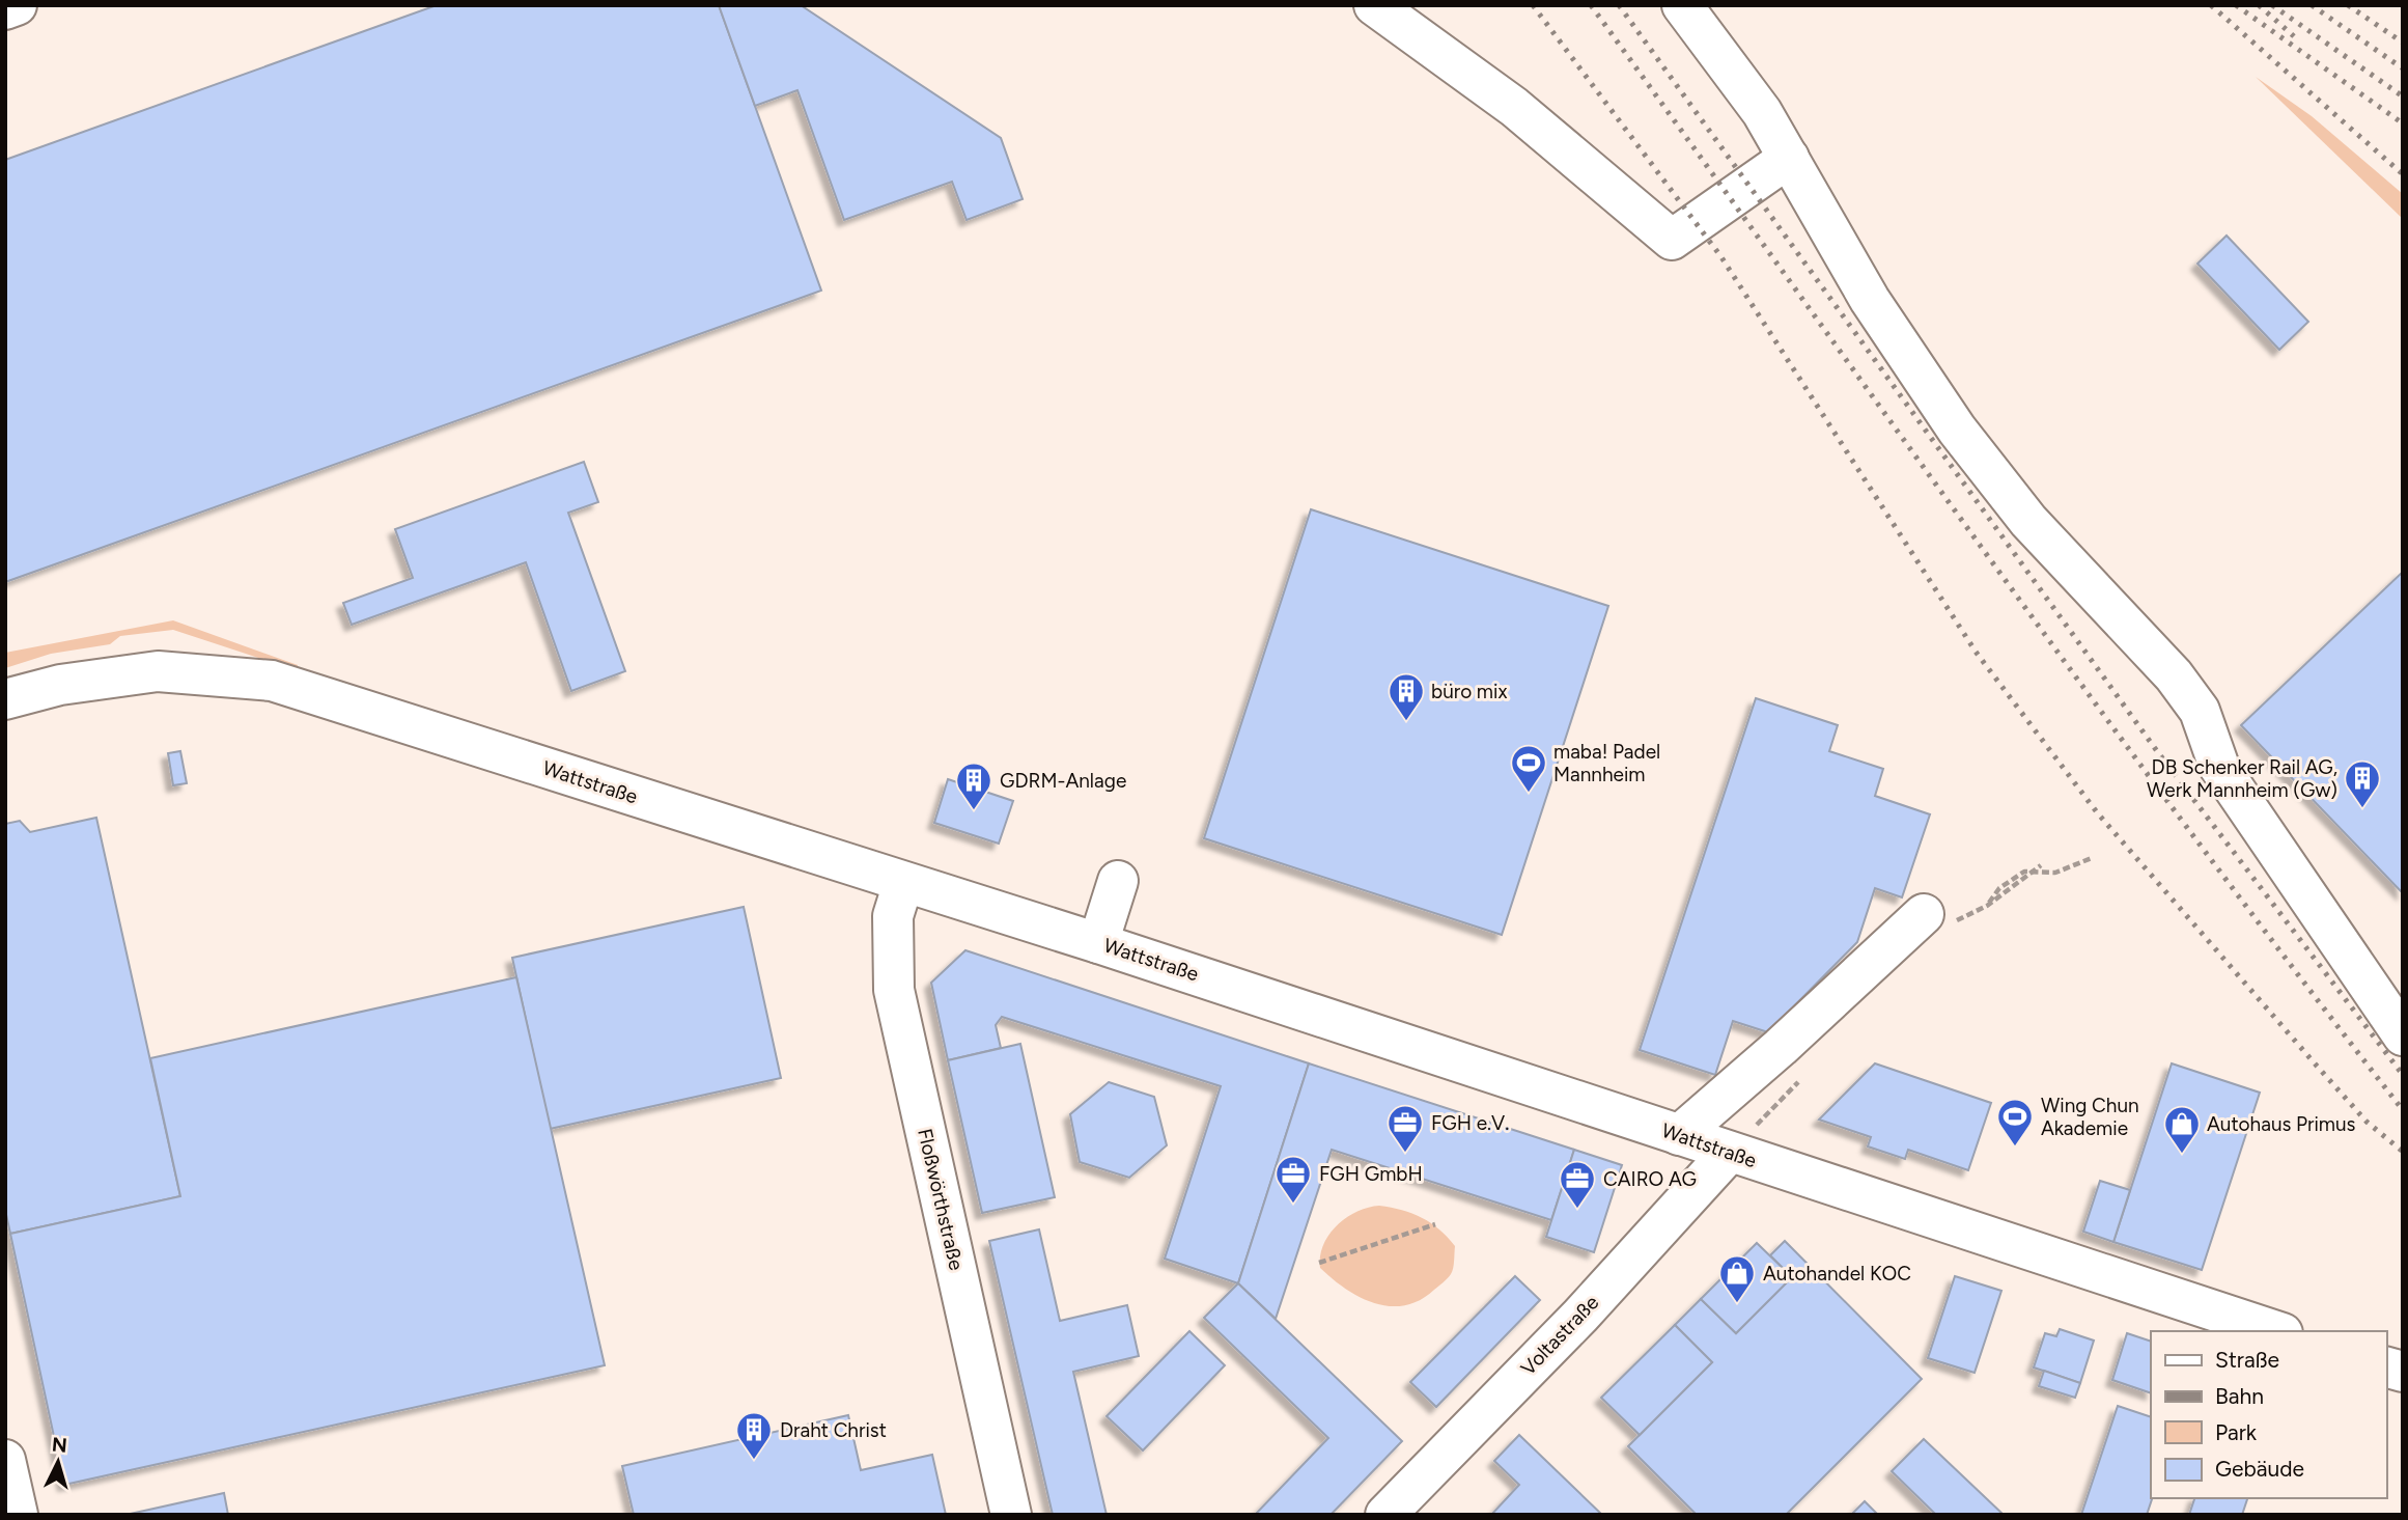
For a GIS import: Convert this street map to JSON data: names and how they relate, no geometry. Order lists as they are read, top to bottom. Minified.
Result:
{"streets":{"street":["Wattstraße","Floßwörthstraße","Voltastraße"]},"crossings":[["Wattstraße","Floßwörthstraße"],["Wattstraße","Voltastraße"]],"places":{"building":["büro mix","DB Schenker Rail AG, Werk Mannheim (Gw)","GDRM-Anlage","Draht Christ"],"sports":["maba! Padel Mannheim","Wing Chun Akademie"],"office":["FGH e.V.","FGH GmbH","CAIRO AG"],"shop":["Autohaus Primus","Autohandel KOC"]},"legend":["Straße","Bahn","Park","Gebäude"],"north":"top"}
